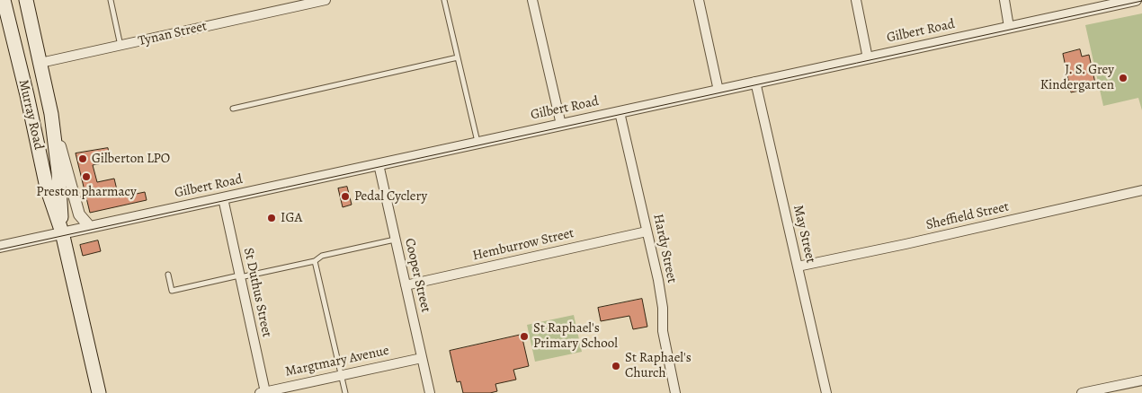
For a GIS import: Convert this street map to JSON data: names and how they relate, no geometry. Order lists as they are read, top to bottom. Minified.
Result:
{"streets":{"main road":["Tynan Street","Murray Road"],"street":["Gilbert Road","Sheffield Street","May Street","Hemburrow Street","Hardy Street","Cooper Street","St Duthus Street","Margtmary Avenue"]},"crossings":[["Gilbert Road","Murray Road"],["Gilbert Road","May Street"],["Gilbert Road","Hardy Street"],["Gilbert Road","Cooper Street"],["Gilbert Road","St Duthus Street"],["Tynan Street","Murray Road"],["Sheffield Street","May Street"],["Hemburrow Street","Hardy Street"],["Hemburrow Street","Cooper Street"],["Cooper Street","Margtmary Avenue"],["St Duthus Street","Margtmary Avenue"]],"places":["J. S. Grey Kindergarten","Gilberton LPO","Preston pharmacy","Pedal Cyclery","IGA","St Raphael's Primary School","St Raphael's Church"]}
